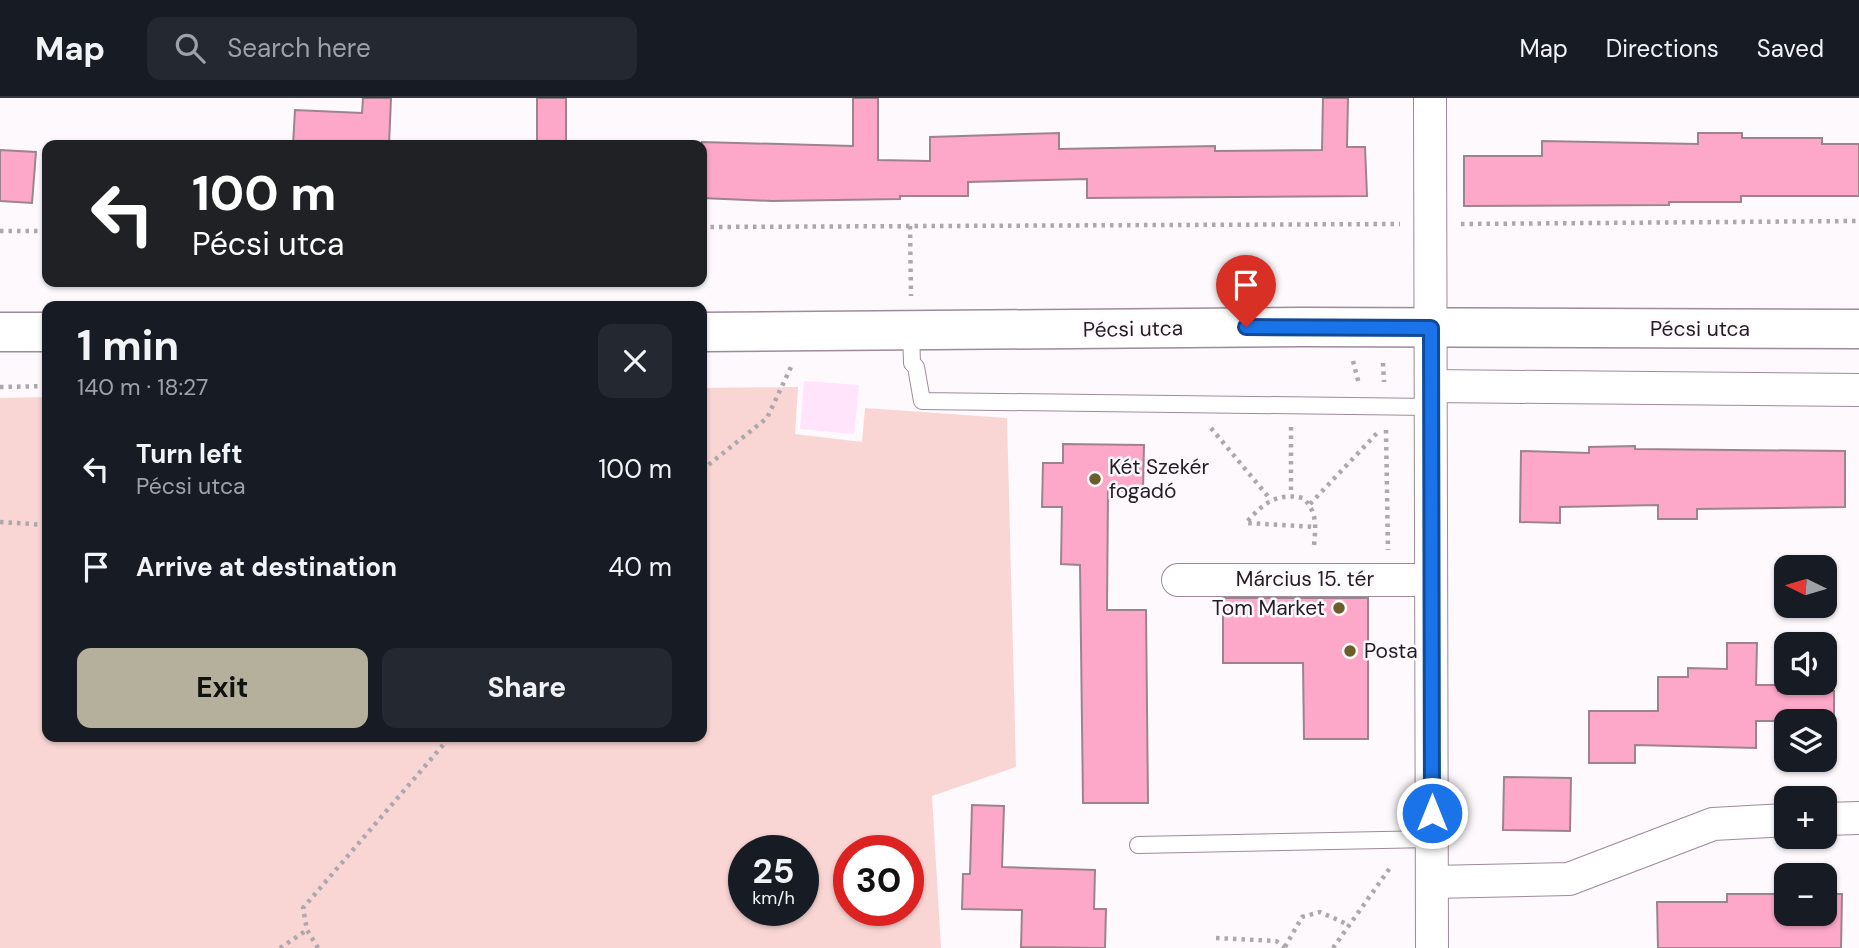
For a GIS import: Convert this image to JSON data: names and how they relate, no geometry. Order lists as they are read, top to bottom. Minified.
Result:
{"streets":{"main road":["Pécsi utca"],"street":["Március 15. tér"]},"places":["Két Szekér fogadó","Tom Market","Posta"],"north":"left","page":{"header":"Map","search":"Search here","nav":["Map","Directions","Saved"],"turn":["100 m","Pécsi utca"],"heading":["1 min","140 m · 18:27"],"list":[{"name":"Turn left","note":"Pécsi utca","value":"100 m"},{"name":"Arrive at destination","value":"40 m"}],"map_buttons":["+","−"],"buttons":["Exit","Share"],"speed":"25 km/h","limit":"30"}}
